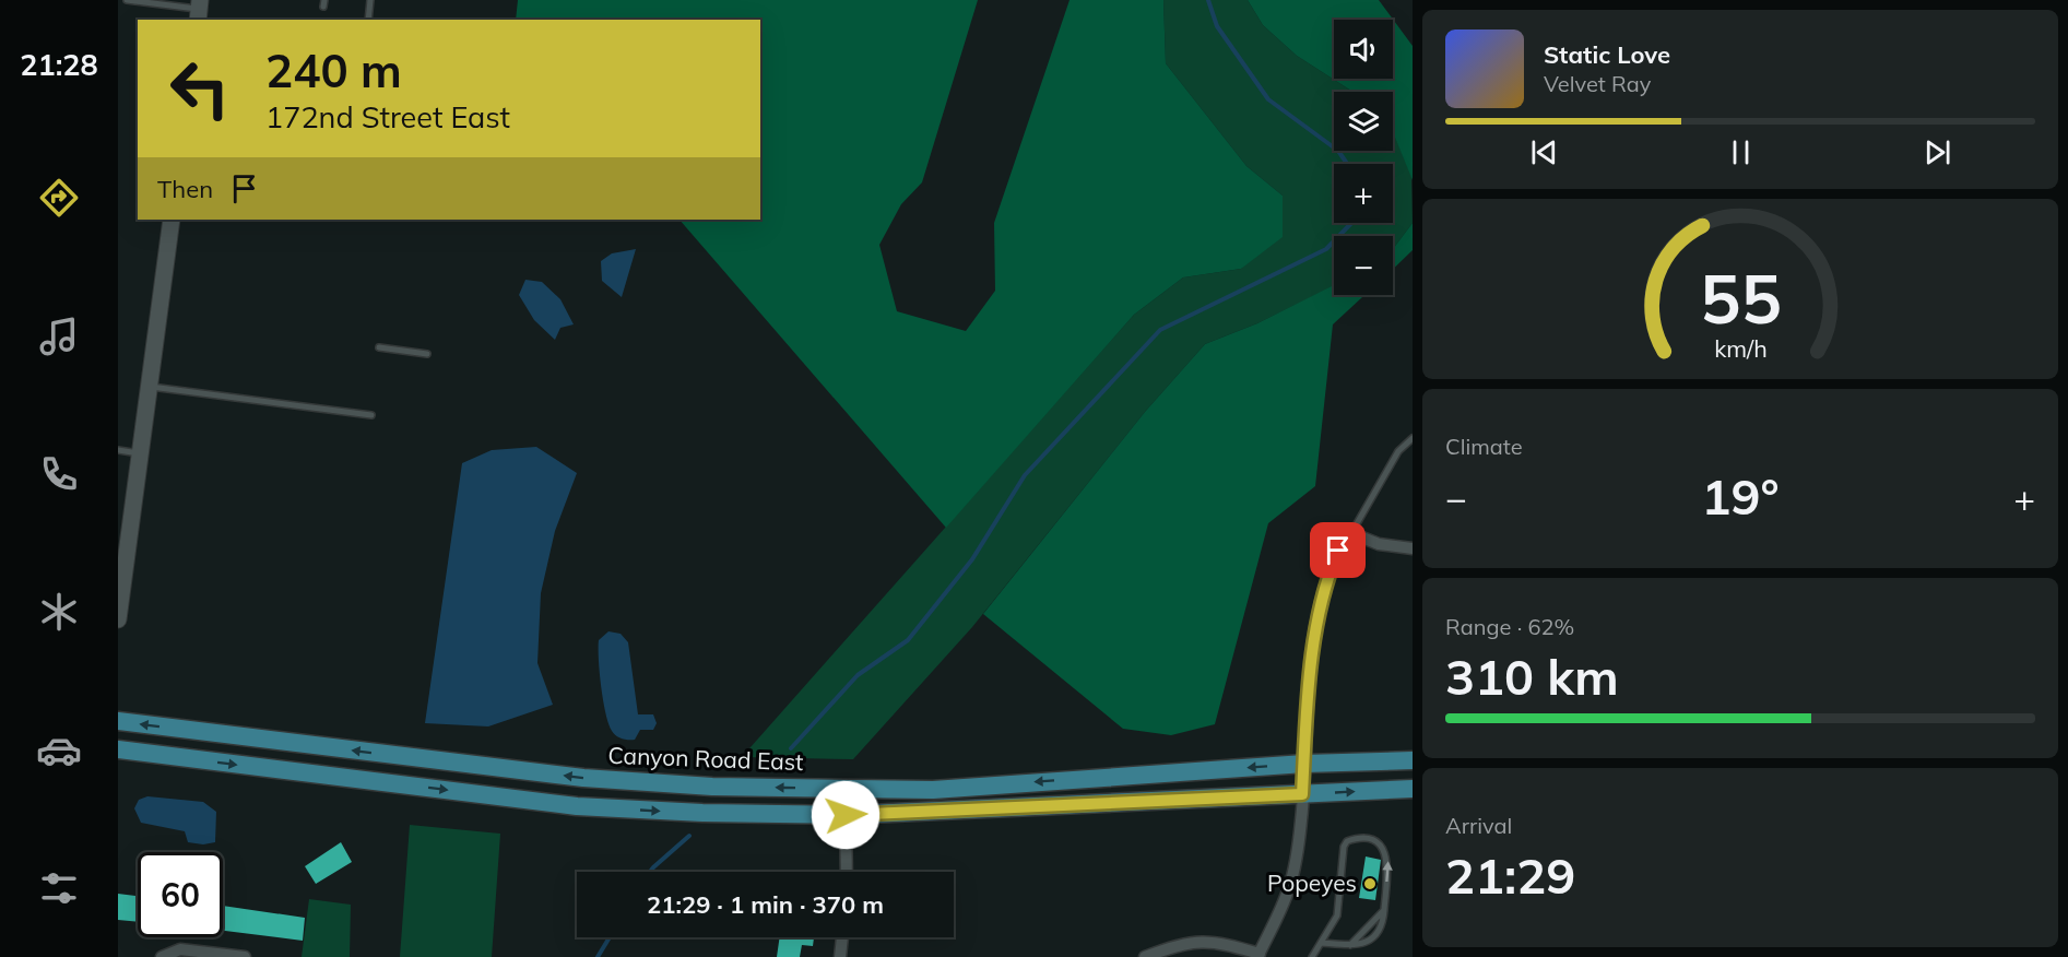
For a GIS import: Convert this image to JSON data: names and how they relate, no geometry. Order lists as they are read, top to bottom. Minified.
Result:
{"streets":{"main road":["Canyon Road East"]},"places":["Popeyes"],"page":{"tabs":"21:28","map_buttons":["+","−"],"turn":["240 m","172nd Street East"],"song":["Static Love","Velvet Ray"],"then":"Then","tile":["Climate",["Range · 62%","310 km"],["Arrival","21:29"]],"heat":["−","19°","+"],"limit":"60","trip":"21:29 · 1 min · 370 m","gauge":["55","km/h"]}}
